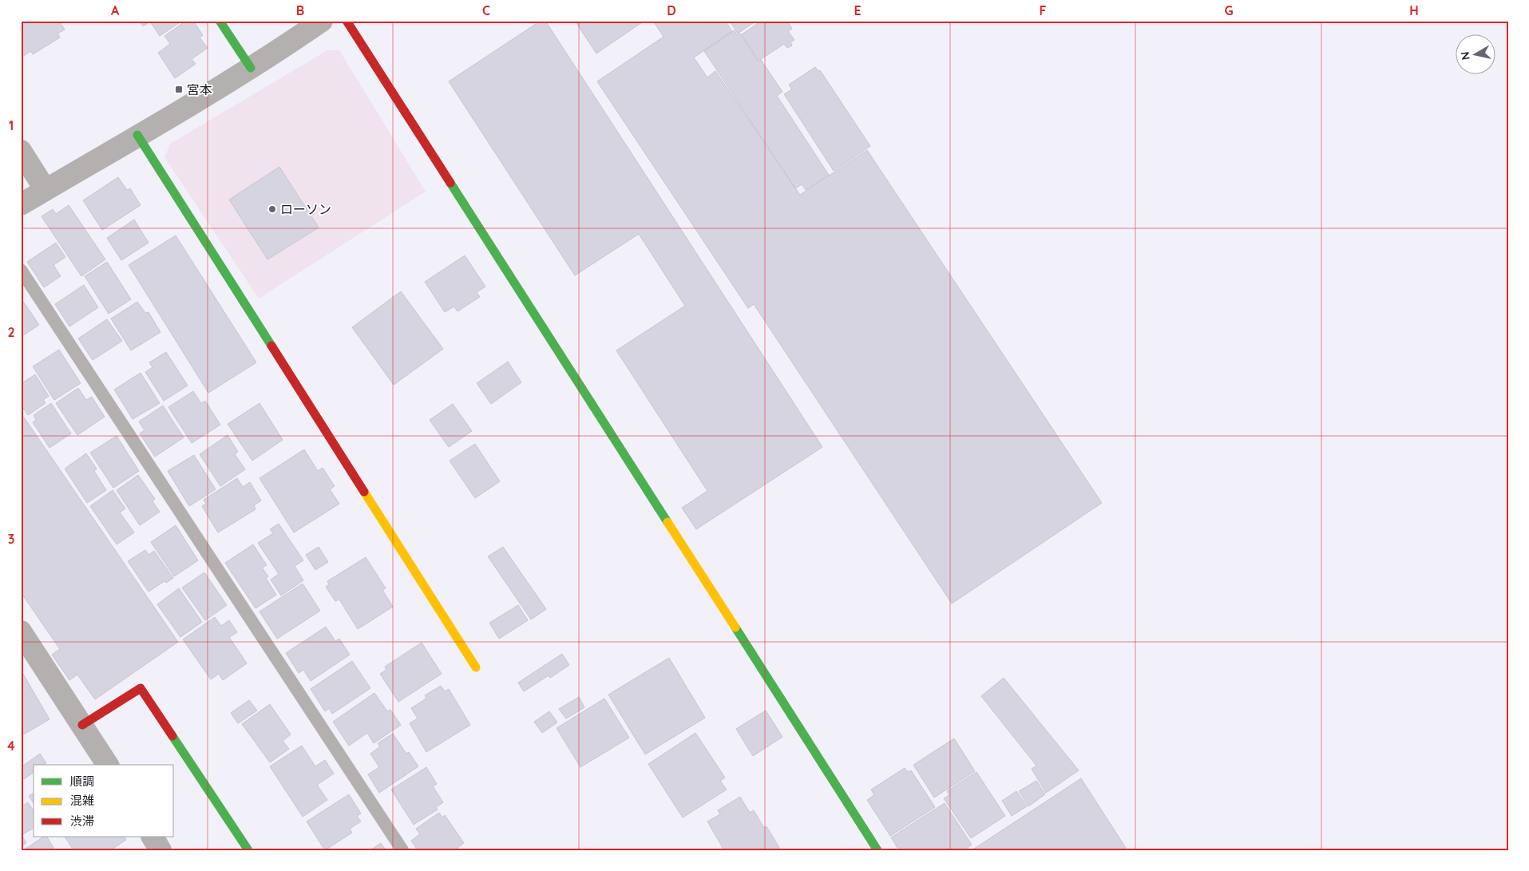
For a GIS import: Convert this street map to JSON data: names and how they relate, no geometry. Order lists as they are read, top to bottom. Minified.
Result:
{"places":{"transit":["宮本"],"other":["ローソン"]},"legend":["順調","混雑","渋滞"],"north":"left","grid":{"columns":["A","B","C","D","E","F","G","H"],"rows":["1","2","3","4"]}}
